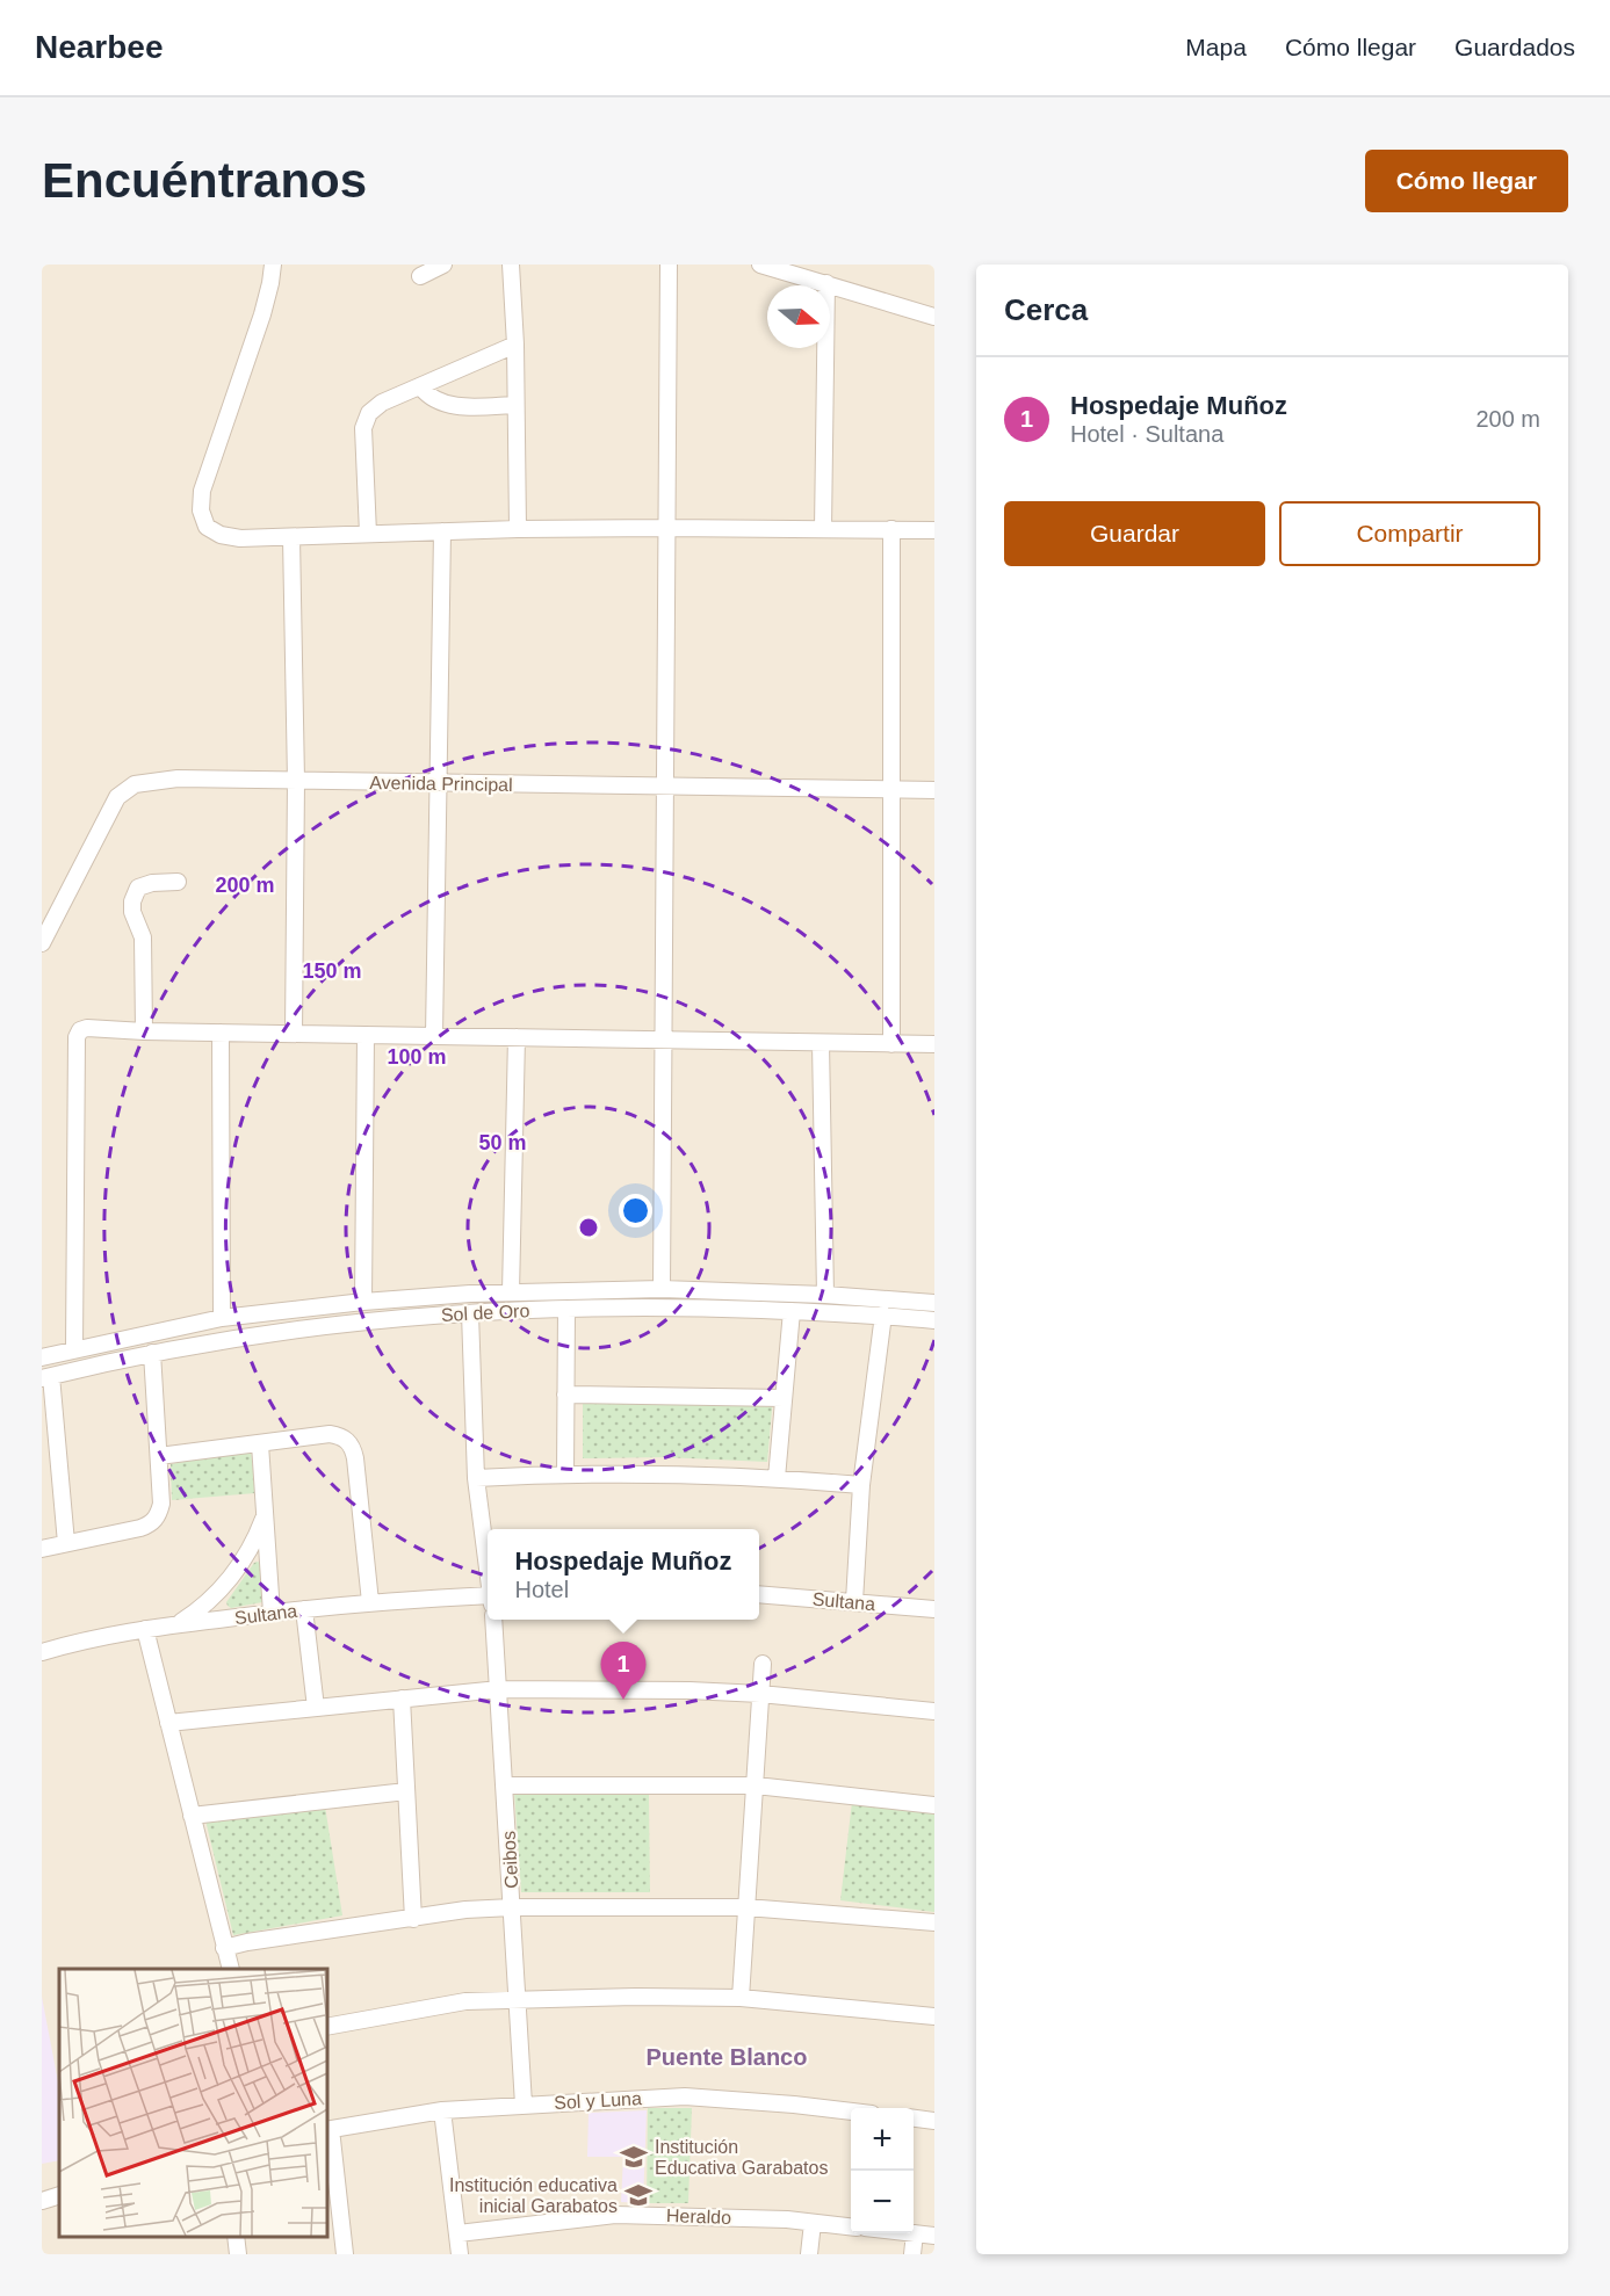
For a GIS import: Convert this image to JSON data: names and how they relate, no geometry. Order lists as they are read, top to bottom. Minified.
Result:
{"streets":{"street":["Avenida Principal","Sol de Oro","Sultana","Ceibos","Sol y Luna","Heraldo"]},"crossings":[["Ceibos","Sol y Luna"]],"districts":["Puente Blanco"],"places":{"school or university":["Institución Educativa Garabatos","Institución educativa inicial Garabatos"]},"north":"right","page":{"header":"Nearbee","nav":["Mapa","Cómo llegar","Guardados"],"buttons":["Cómo llegar",["Guardar","Compartir"]],"title":"Encuéntranos","heading":"Cerca","list":[{"mark":"1","name":"Hospedaje Muñoz","note":"Hotel · Sultana","value":"200 m"}],"popup":["Hospedaje Muñoz","Hotel"],"pins":"1","map_buttons":["+","−"]},"rings":["200 m","150 m","100 m","50 m"]}
